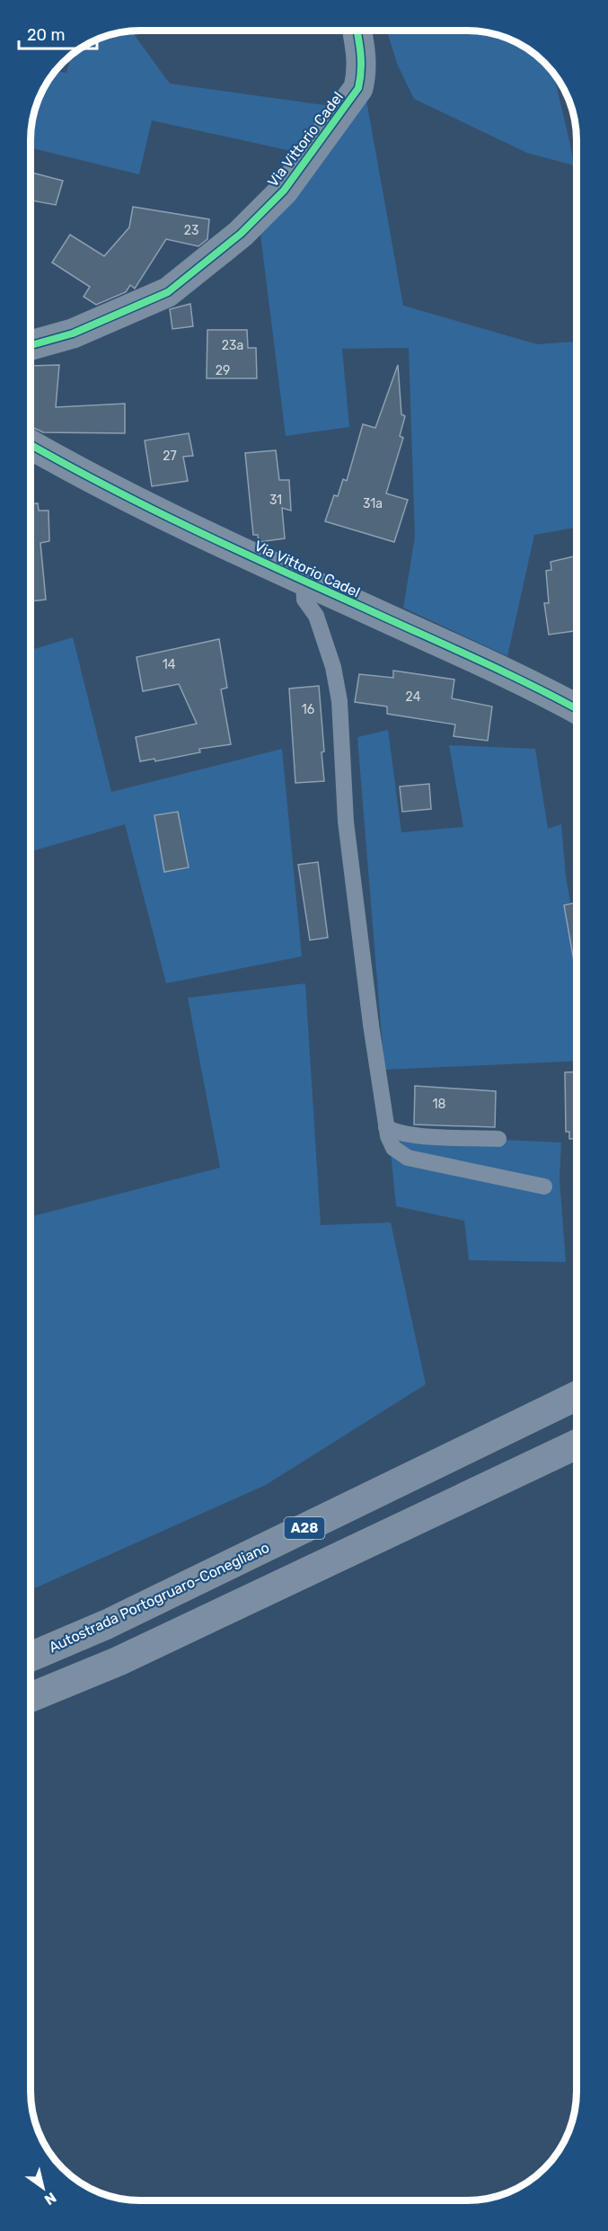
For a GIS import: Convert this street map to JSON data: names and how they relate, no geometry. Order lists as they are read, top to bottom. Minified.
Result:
{"streets":{"highway":["A28","Autostrada Portogruaro-Conegliano"],"street":["Via Vittorio Cadel"]},"house_numbers":["23","23a","29","27","31","31a","14","24","16","18"],"scale_bar":"20 m","north":"bottom right"}
